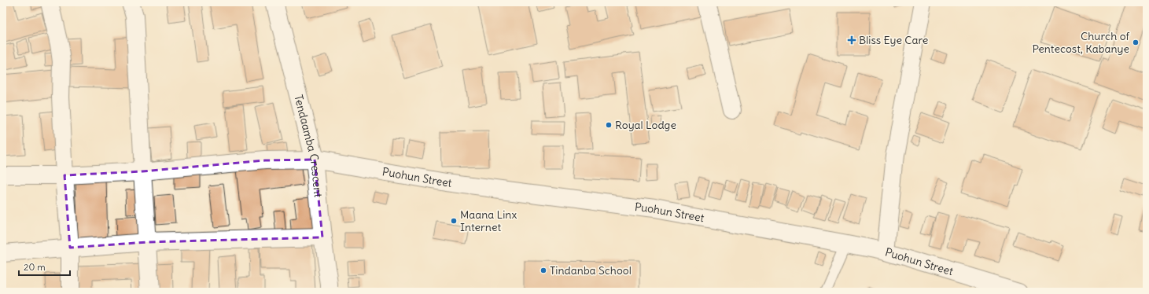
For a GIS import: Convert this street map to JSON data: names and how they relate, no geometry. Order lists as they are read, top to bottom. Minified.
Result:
{"streets":{"street":["Tendaamba Crescent","Puohun Street"]},"crossings":[["Tendaamba Crescent","Puohun Street"]],"places":{"health":["Bliss Eye Care"],"other":["Church of Pentecost, Kabanye","Royal Lodge","Maana Linx Internet","Tindanba School"]},"scale_bar":"20 m"}
